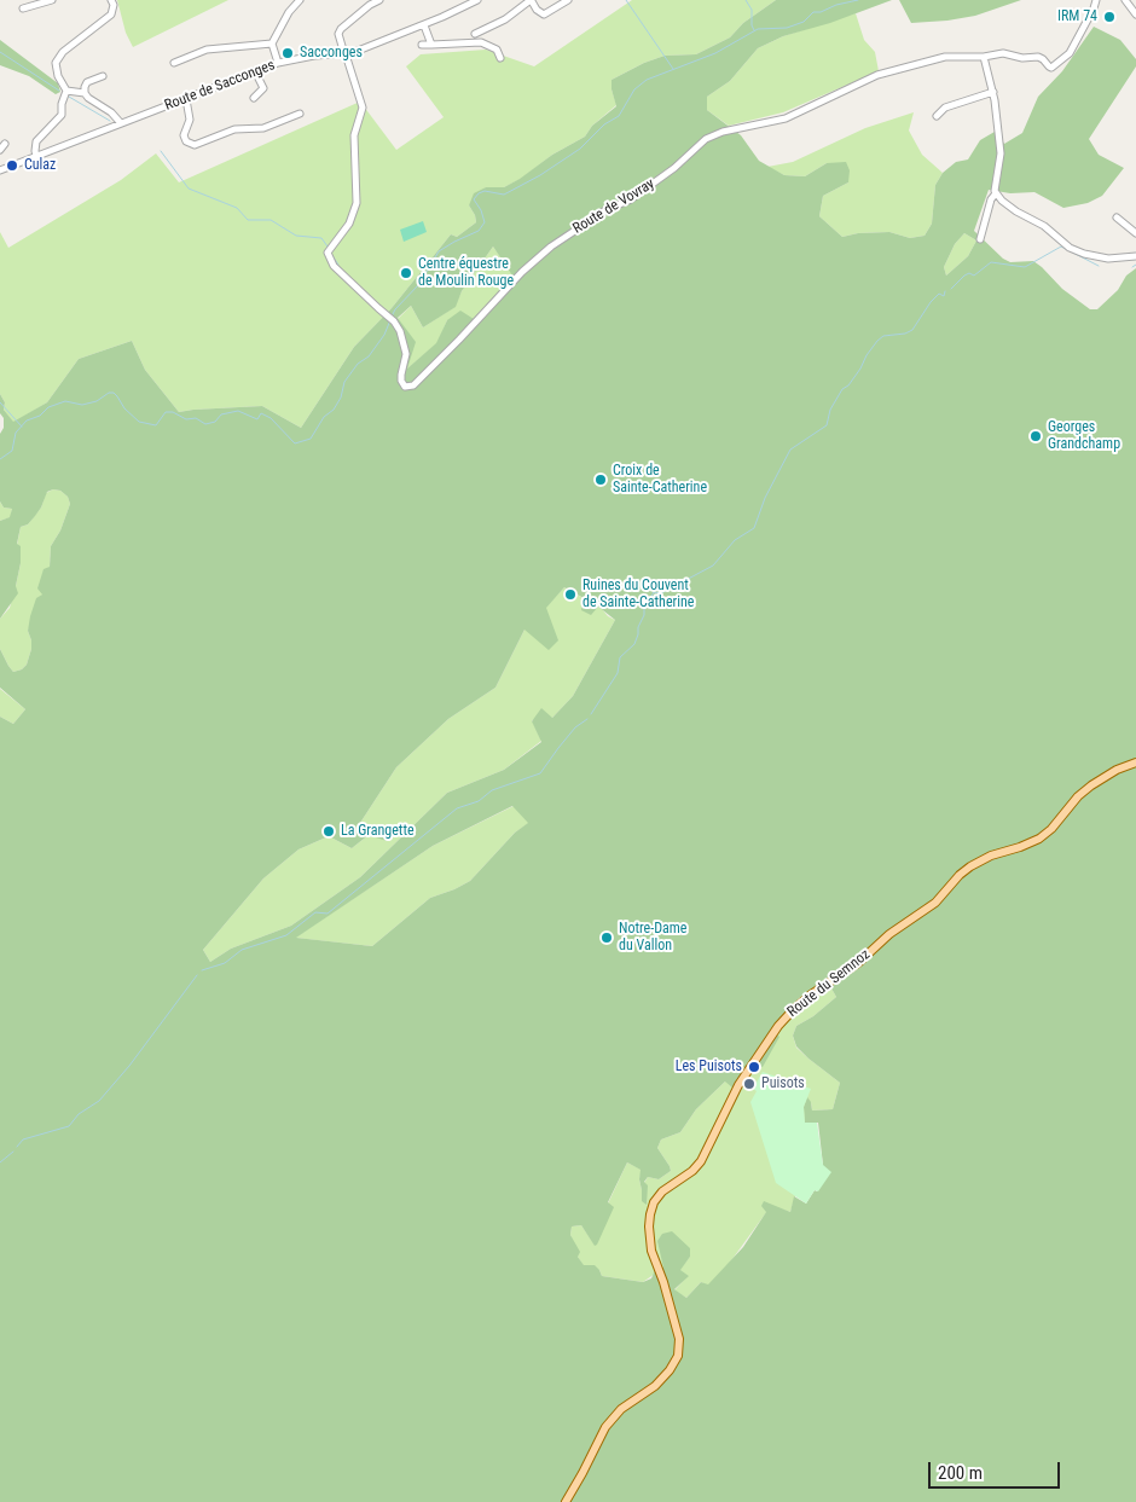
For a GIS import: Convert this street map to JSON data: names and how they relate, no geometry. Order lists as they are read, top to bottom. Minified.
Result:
{"streets":{"main road":["Route du Semnoz"],"street":["Route de Sacconges","Route de Vovray"]},"crossings":[["Route de Sacconges","Route de Vovray"]],"places":["IRM 74","Sacconges","Culaz","Centre équestre de Moulin Rouge","Georges Grandchamp","Croix de Sainte-Catherine","Ruines du Couvent de Sainte-Catherine","La Grangette","Notre-Dame du Vallon","Les Puisots","Puisots"],"scale_bar":"200 m"}
